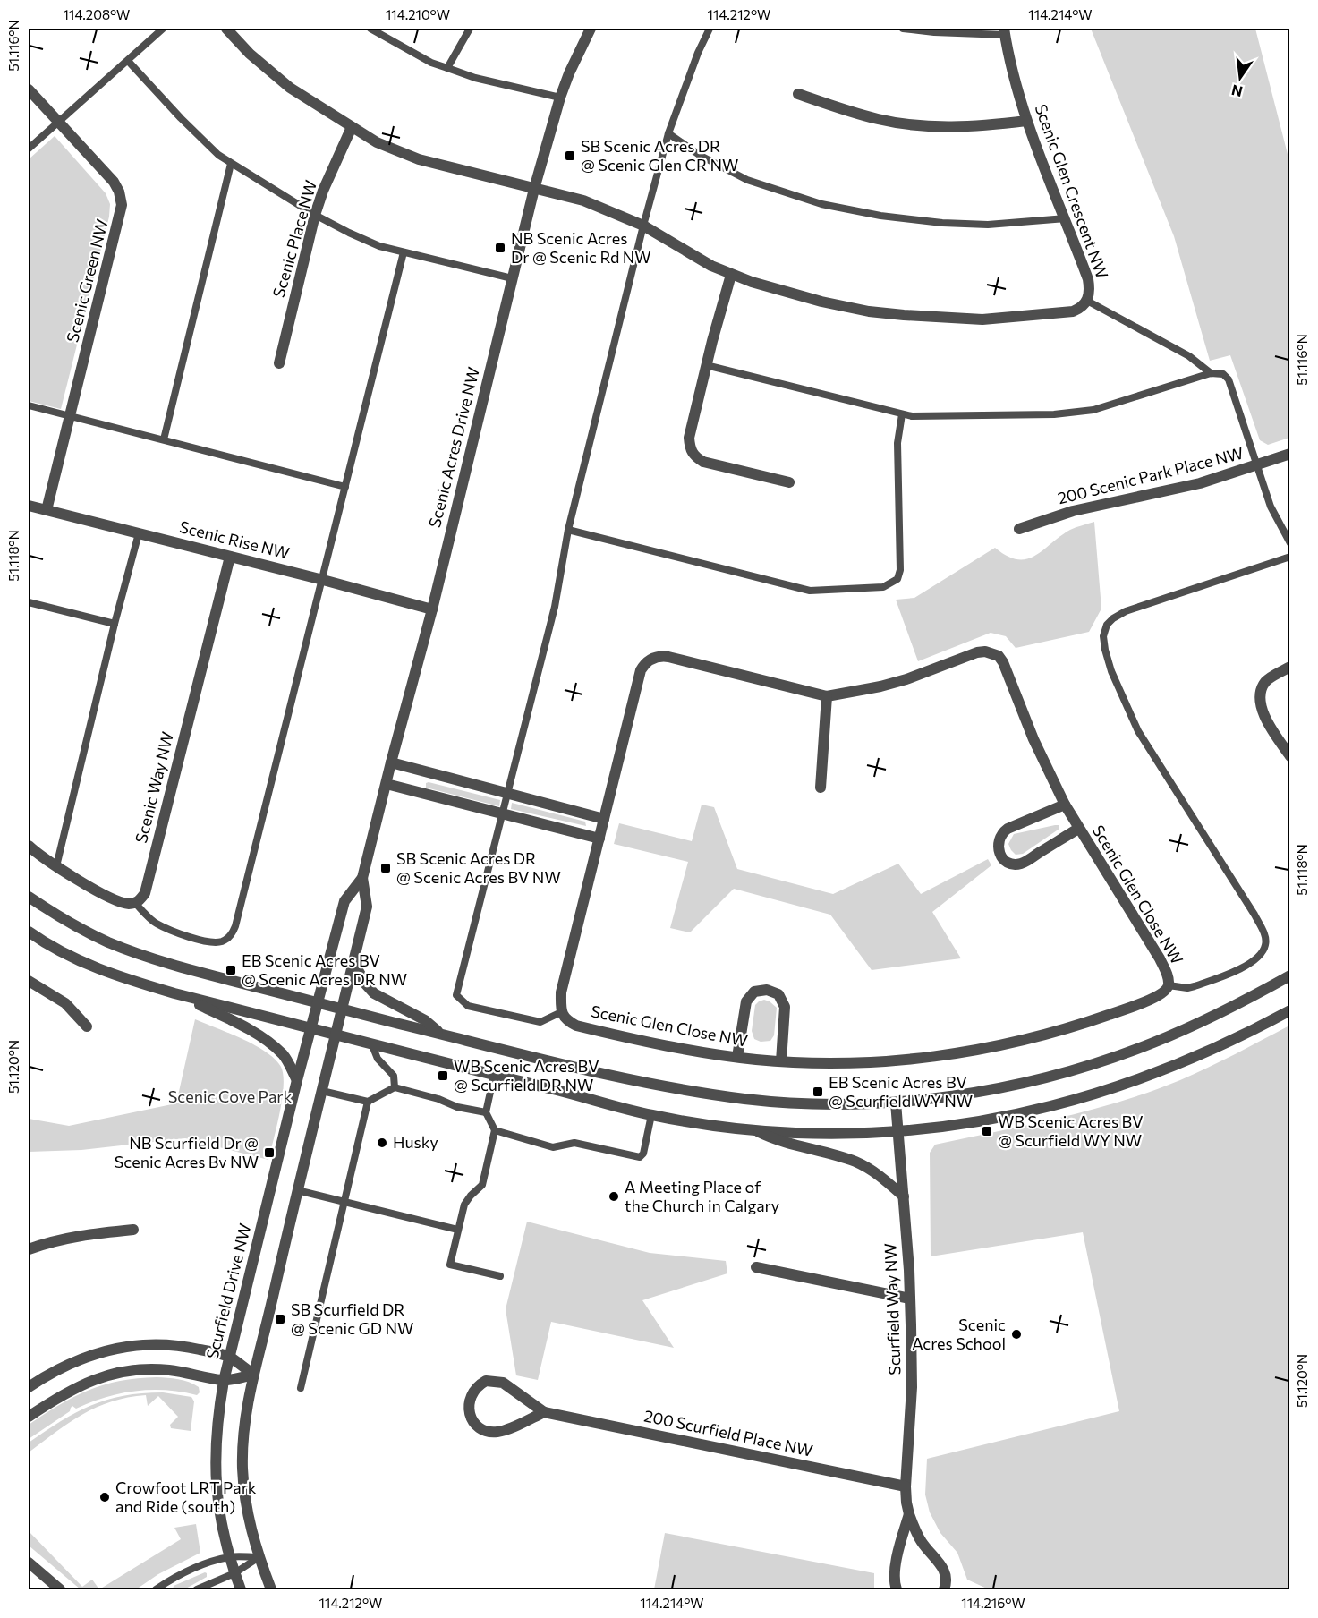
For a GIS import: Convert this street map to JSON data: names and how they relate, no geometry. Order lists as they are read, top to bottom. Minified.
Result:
{"streets":{"street":["Scenic Glen Crescent NW","Scenic Place NW","Scenic Green NW","Scenic Acres Drive NW","200 Scenic Park Place NW","Scenic Rise NW","Scenic Way NW","Scenic Glen Close NW","Scurfield Drive NW","Scurfield Way NW","200 Scurfield Place NW"]},"crossings":[["Scenic Glen Crescent NW","Scenic Place NW"],["Scenic Glen Crescent NW","Scenic Acres Drive NW"],["Scenic Green NW","Scenic Rise NW"],["Scenic Acres Drive NW","Scenic Rise NW"],["Scenic Acres Drive NW","Scurfield Drive NW"],["Scenic Rise NW","Scenic Way NW"],["Scurfield Way NW","200 Scurfield Place NW"]],"parks":["Scenic Cove Park"],"places":{"transit":["SB Scenic Acres DR @ Scenic Glen CR NW","NB Scenic Acres Dr @ Scenic Rd NW","SB Scenic Acres DR @ Scenic Acres BV NW","EB Scenic Acres BV @ Scenic Acres DR NW","WB Scenic Acres BV @ Scurfield DR NW","EB Scenic Acres BV @ Scurfield WY NW","WB Scenic Acres BV @ Scurfield WY NW","NB Scurfield Dr @ Scenic Acres Bv NW","SB Scurfield DR @ Scenic GD NW"],"other":["Husky","A Meeting Place of the Church in Calgary","Scenic Acres School","Crowfoot LRT Park and Ride (south)"]},"north":"bottom","coordinates":["114.208°W","114.210°W","114.212°W","114.214°W","51.116°N","51.118°N","51.120°N","114.216°W"]}
